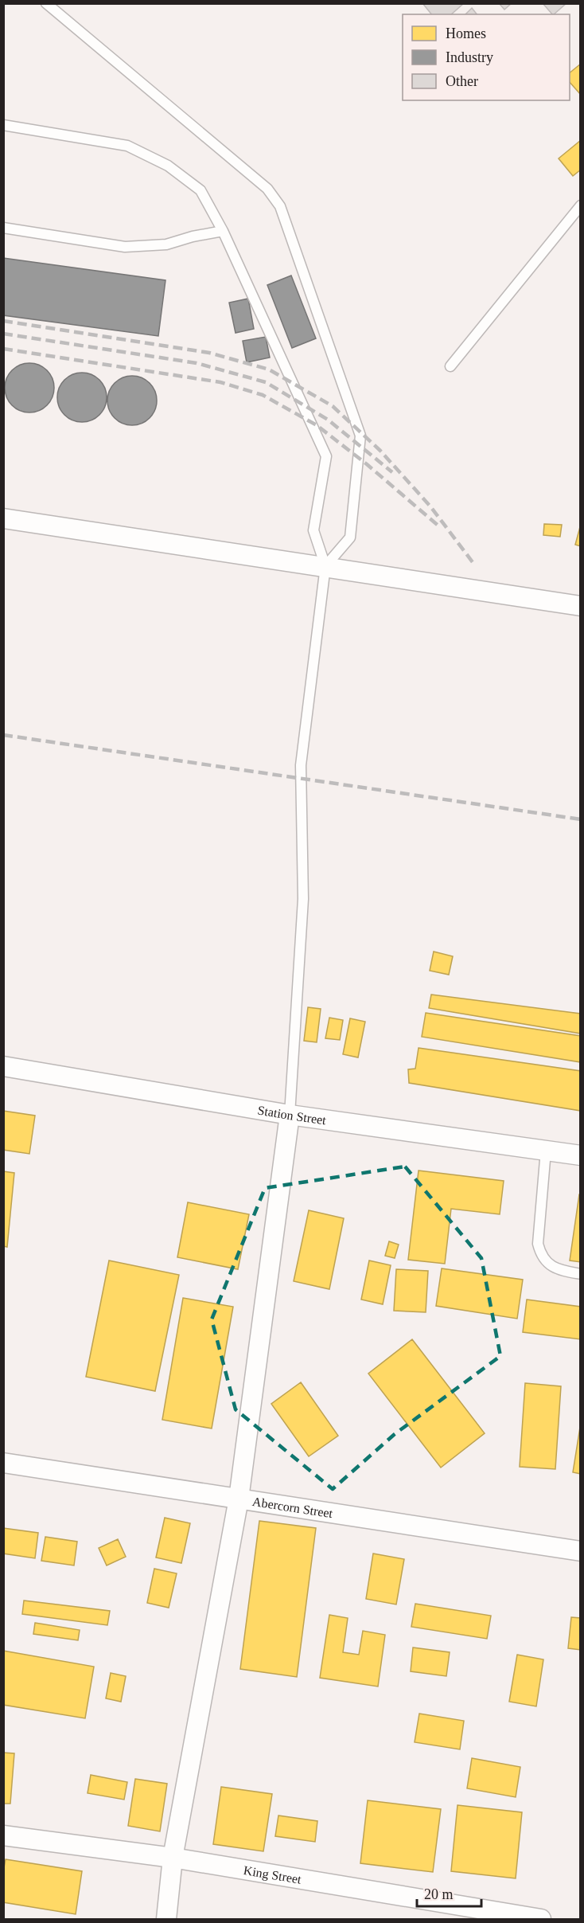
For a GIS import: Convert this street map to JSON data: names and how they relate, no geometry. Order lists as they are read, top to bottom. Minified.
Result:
{"streets":{"street":["Station Street","Abercorn Street","King Street"]},"legend":["Homes","Industry","Other"],"scale_bar":"20 m"}
